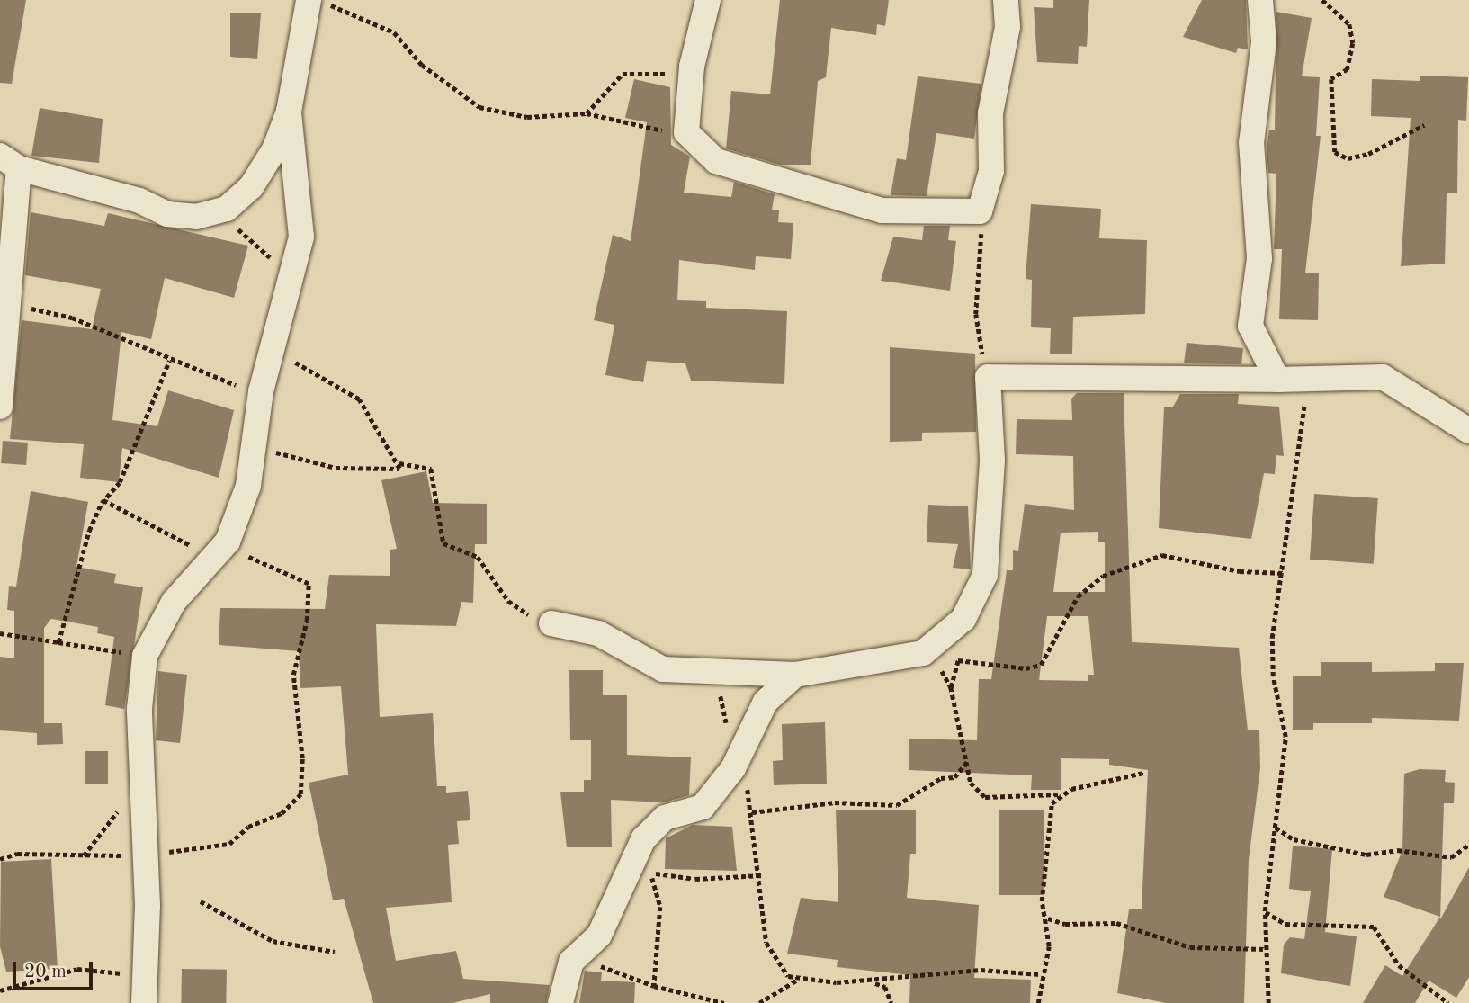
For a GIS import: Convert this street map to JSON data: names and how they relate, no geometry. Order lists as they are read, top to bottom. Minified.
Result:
{"scale_bar":"20 m"}
